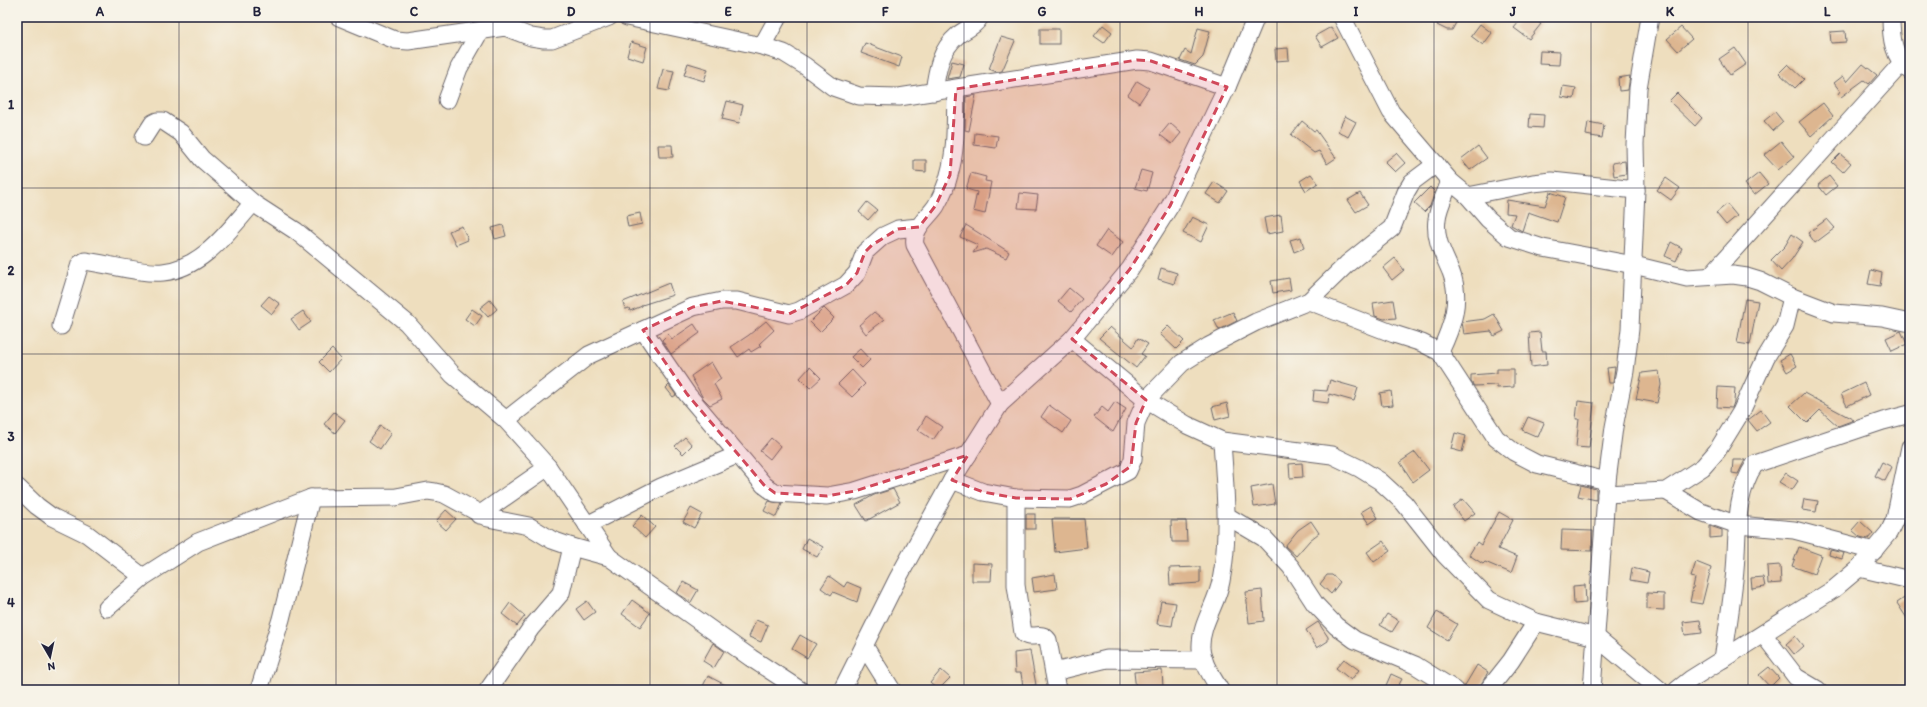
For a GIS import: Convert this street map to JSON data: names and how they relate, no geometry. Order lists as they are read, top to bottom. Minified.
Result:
{"north":"bottom","grid":{"columns":["A","B","C","D","E","F","G","H","I","J","K","L"],"rows":["1","2","3","4"]}}
